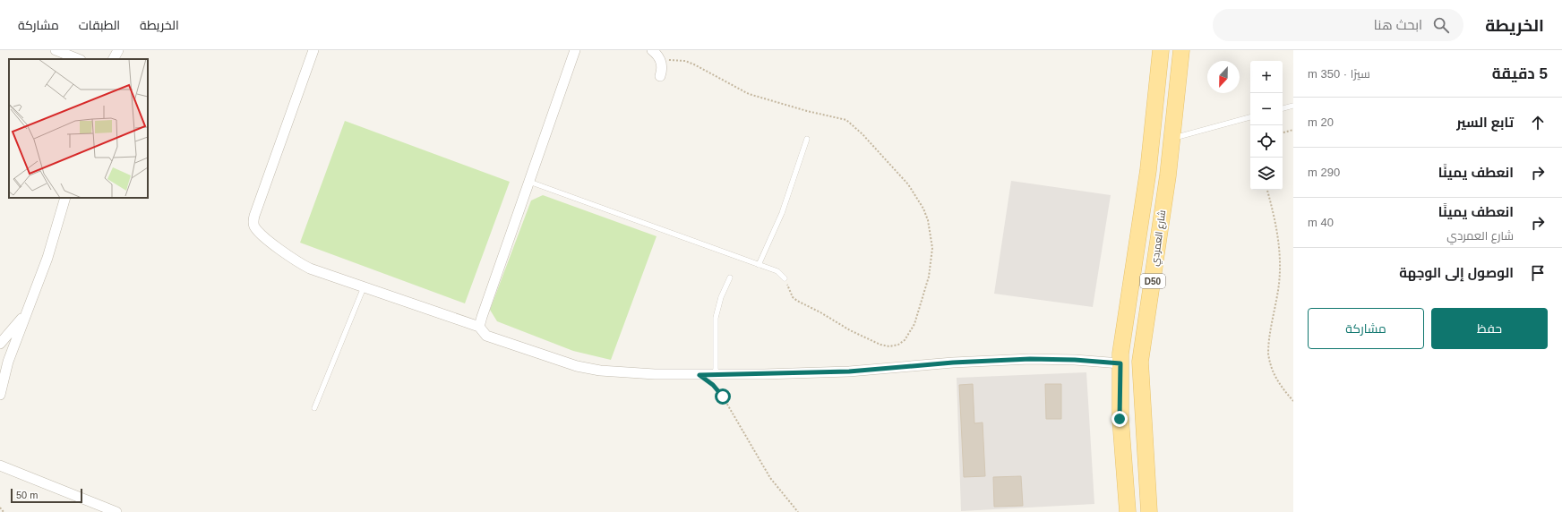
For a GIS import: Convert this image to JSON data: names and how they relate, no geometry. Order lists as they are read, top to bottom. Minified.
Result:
{"streets":{"main road":["شارع العمردي","D50"]},"scale_bar":"50 m","north":"bottom","page":{"header":"الخريطة","search":"ابحث هنا","nav":["الخريطة","الطبقات","مشاركة"],"heading":["5 دقيقة","سيرًا · 350 m"],"map_buttons":["+","−"],"list":[["تابع السير","20 m"],["انعطف يمينًا","290 m"],["انعطف يمينًا","شارع العمردي","40 m"],"الوصول إلى الوجهة"],"buttons":["حفظ","مشاركة"],"scale":"50 m"}}
